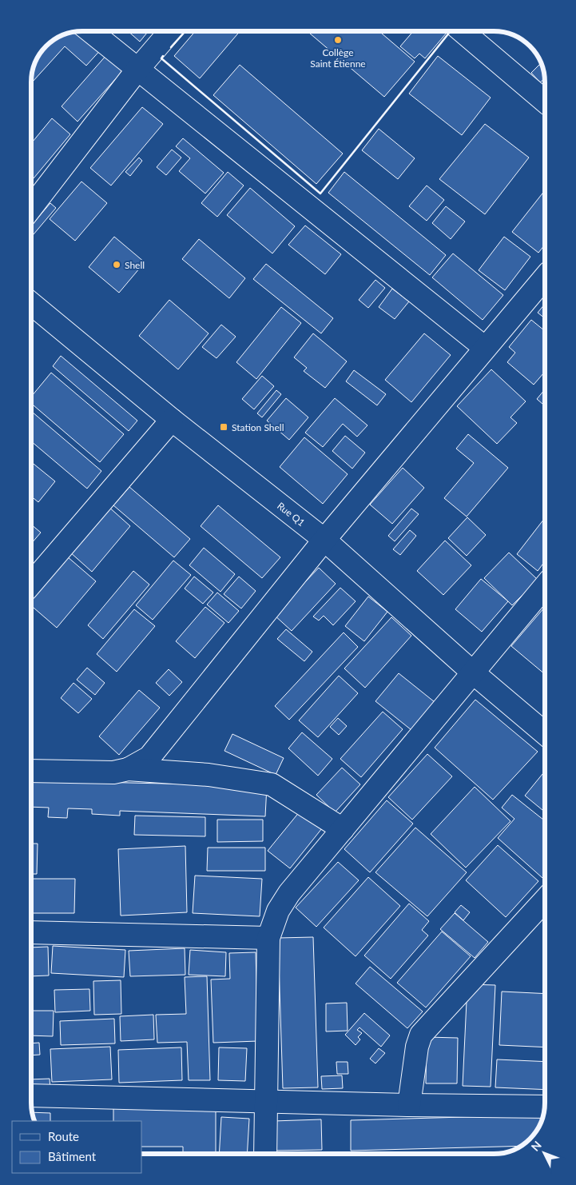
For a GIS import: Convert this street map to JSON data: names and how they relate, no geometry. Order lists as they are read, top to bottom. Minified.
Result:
{"streets":{"street":["Rue Q1"]},"places":{"other":["Collège Saint Étienne","Shell"],"transit":["Station Shell"]},"legend":["Route","Bâtiment"],"north":"top left"}
